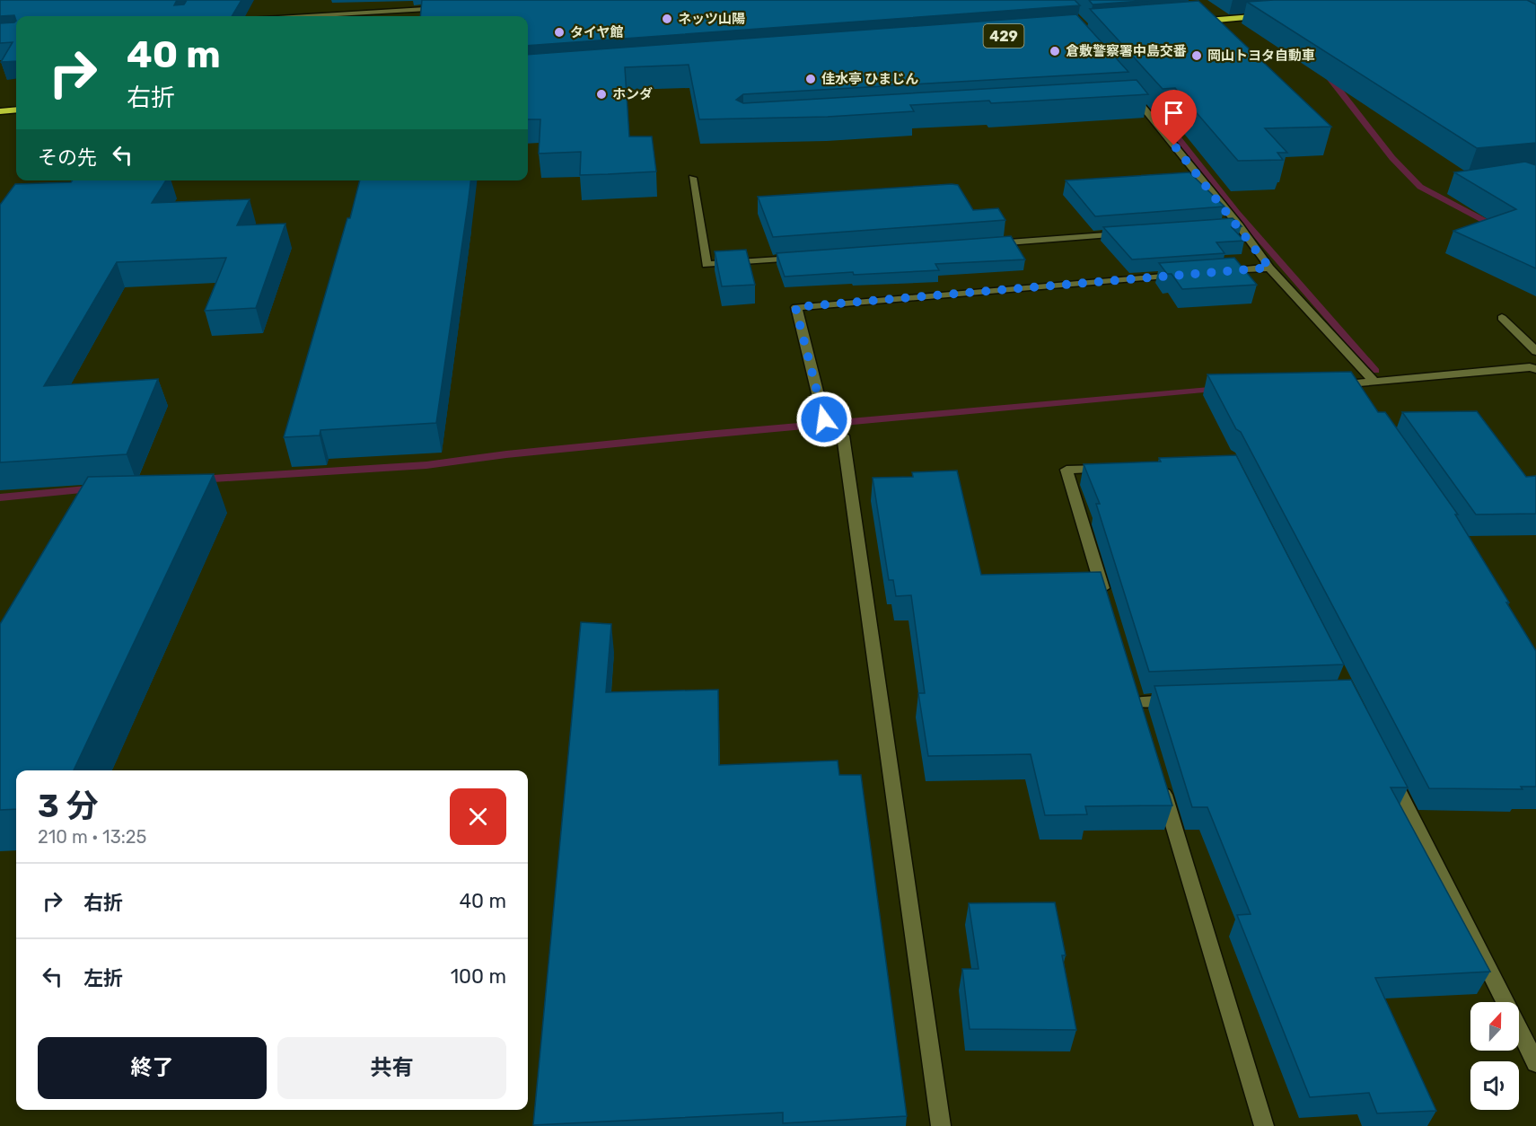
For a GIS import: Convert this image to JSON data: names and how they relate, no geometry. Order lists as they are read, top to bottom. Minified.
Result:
{"places":["ネッツ山陽","タイヤ館","倉敷警察署中島交番","岡山トヨタ自動車","佳水亭 ひまじん","ホンダ"],"north":"top","page":{"turn":["40 m","右折"],"then":"その先","heading":["3 分","210 m · 13:25"],"list":[{"name":"右折","value":"40 m"},{"name":"左折","value":"100 m"}],"buttons":["終了","共有"]}}
